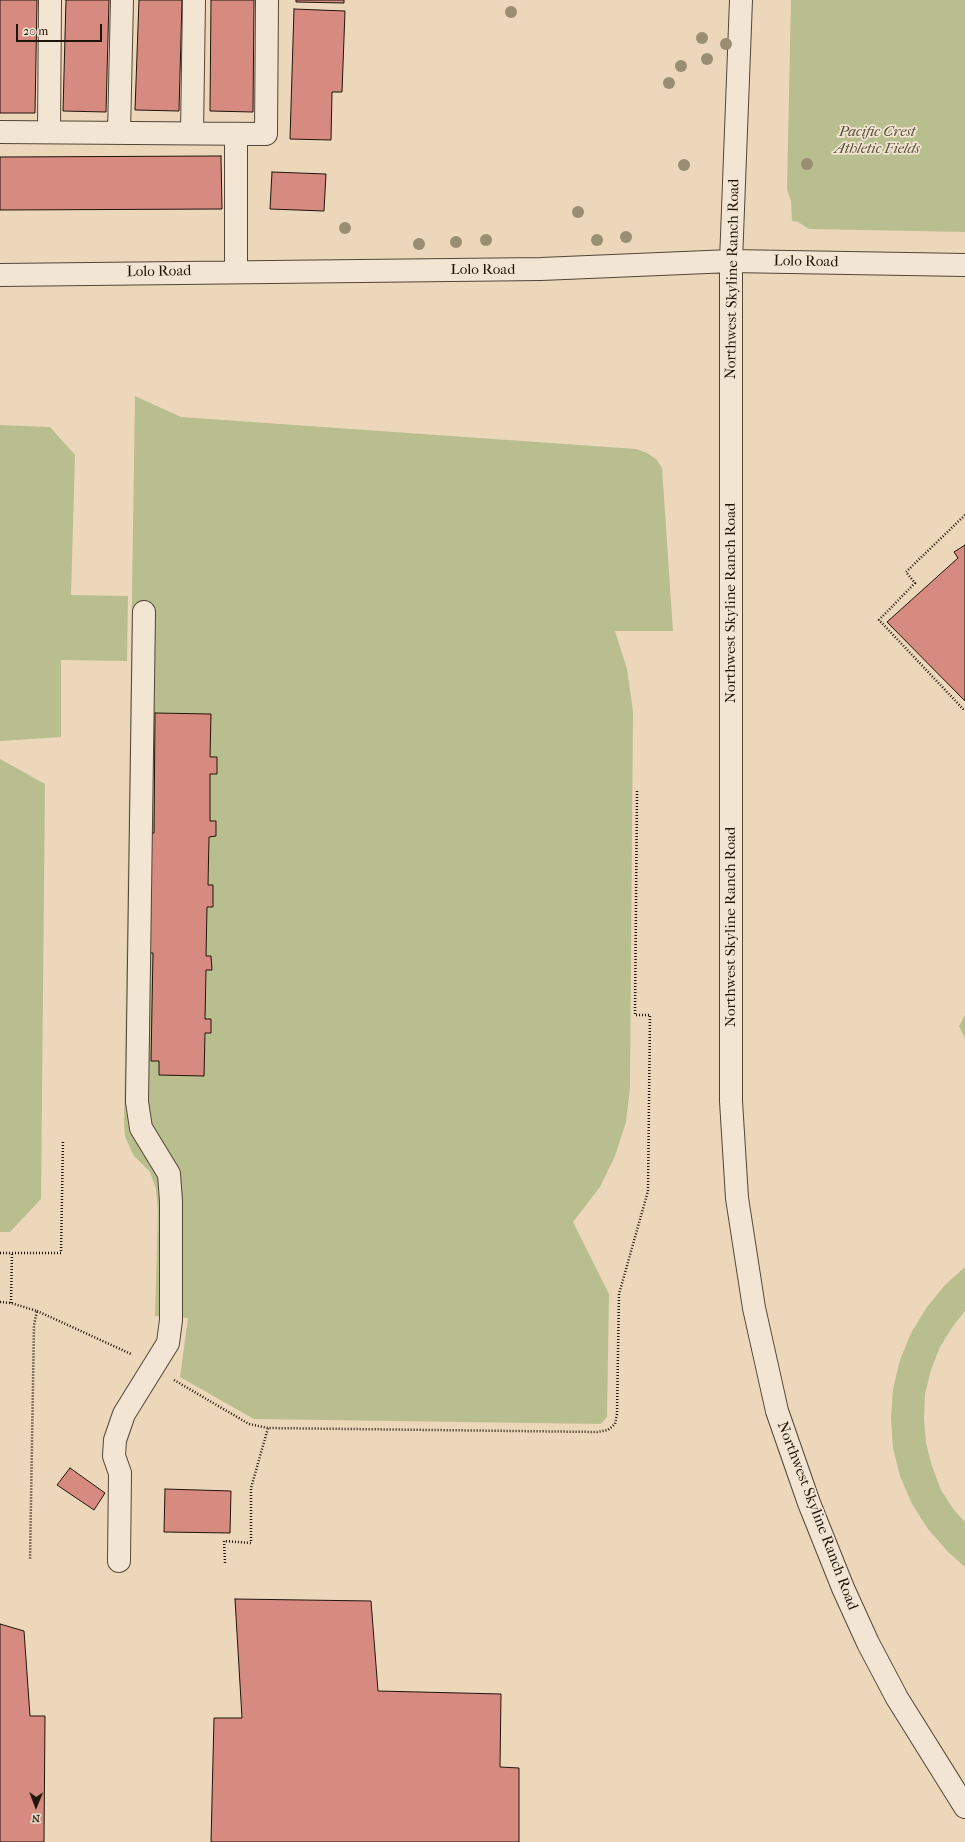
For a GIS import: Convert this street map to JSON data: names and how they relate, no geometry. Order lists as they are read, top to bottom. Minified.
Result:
{"streets":{"street":["Lolo Road","Northwest Skyline Ranch Road"]},"crossings":[["Lolo Road","Northwest Skyline Ranch Road"]],"parks":["Pacific Crest Athletic Fields"],"scale_bar":"20 m","north":"bottom"}
